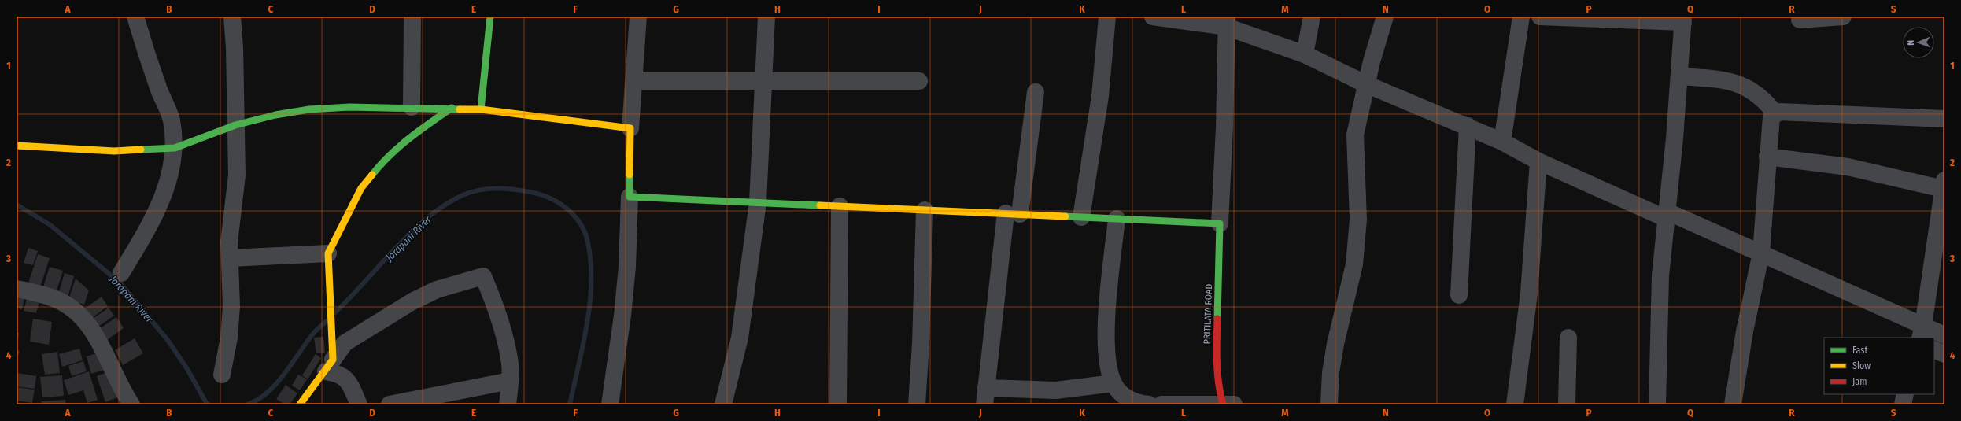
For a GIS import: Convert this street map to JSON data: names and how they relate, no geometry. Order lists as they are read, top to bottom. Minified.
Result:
{"streets":{"street":["PRITILATA ROAD"]},"water":["Jorapani River"],"legend":["Fast","Slow","Jam"],"north":"left","grid":{"columns":["A","B","C","D","E","F","G","H","I","J","K","L","M","N","O","P","Q","R","S"],"rows":["1","2","3","4"]}}
